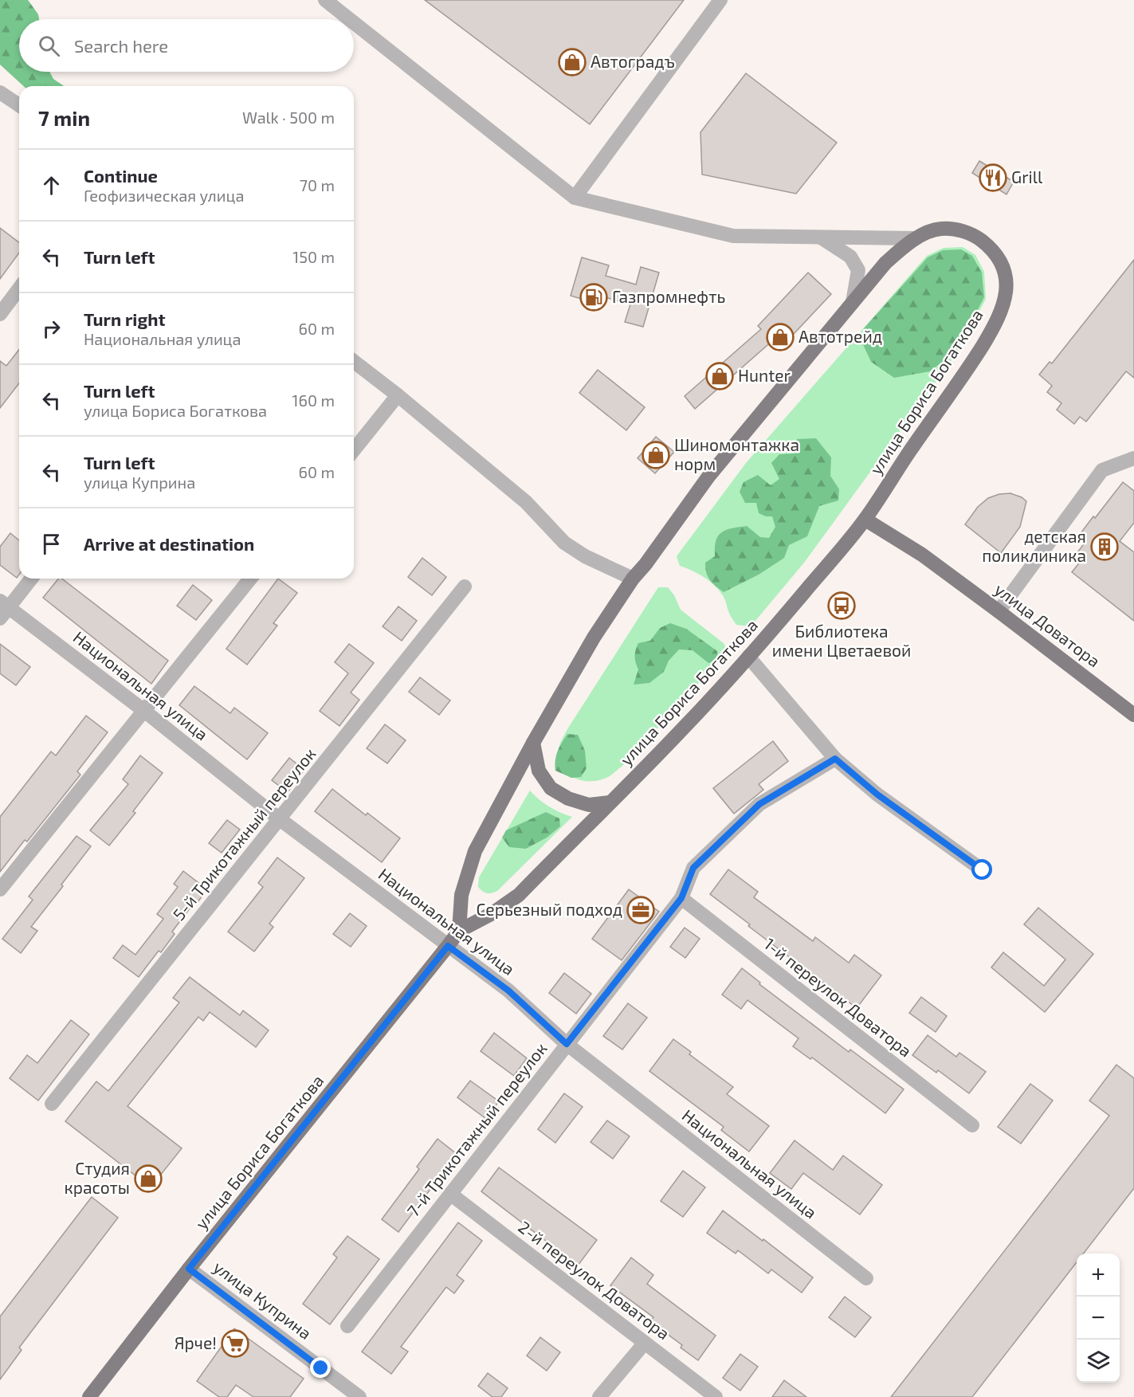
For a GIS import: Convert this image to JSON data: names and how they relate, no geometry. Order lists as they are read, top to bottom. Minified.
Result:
{"streets":{"main road":["улица Бориса Богаткова","улица Доватора"],"street":["Национальная улица","5-й Трикотажный переулок","1-й переулок Доватора","7-й Трикотажный переулок","2-й переулок Доватора","улица Куприна"]},"crossings":[["улица Бориса Богаткова","улица Доватора"],["улица Бориса Богаткова","Национальная улица"],["улица Бориса Богаткова","улица Куприна"],["Национальная улица","5-й Трикотажный переулок"],["Национальная улица","7-й Трикотажный переулок"],["1-й переулок Доватора","7-й Трикотажный переулок"],["7-й Трикотажный переулок","2-й переулок Доватора"]],"places":{"shop":["Автоградъ","Автотрейд","Hunter","Шиномонтажка норм","Студия красоты"],"restaurant":["Grill"],"fuel station":["Газпромнефть"],"building":["детская поликлиника"],"bus stop":["Библиотека имени Цветаевой"],"office":["Серьезный подход"],"supermarket":["Ярче!"]},"page":{"search":"Search here","heading":["7 min","Walk · 500 m"],"list":[["Continue","Геофизическая улица","70 m"],["Turn left","150 m"],["Turn right","Национальная улица","60 m"],["Turn left","улица Бориса Богаткова","160 m"],["Turn left","улица Куприна","60 m"],"Arrive at destination"],"map_buttons":["+","−"]}}
